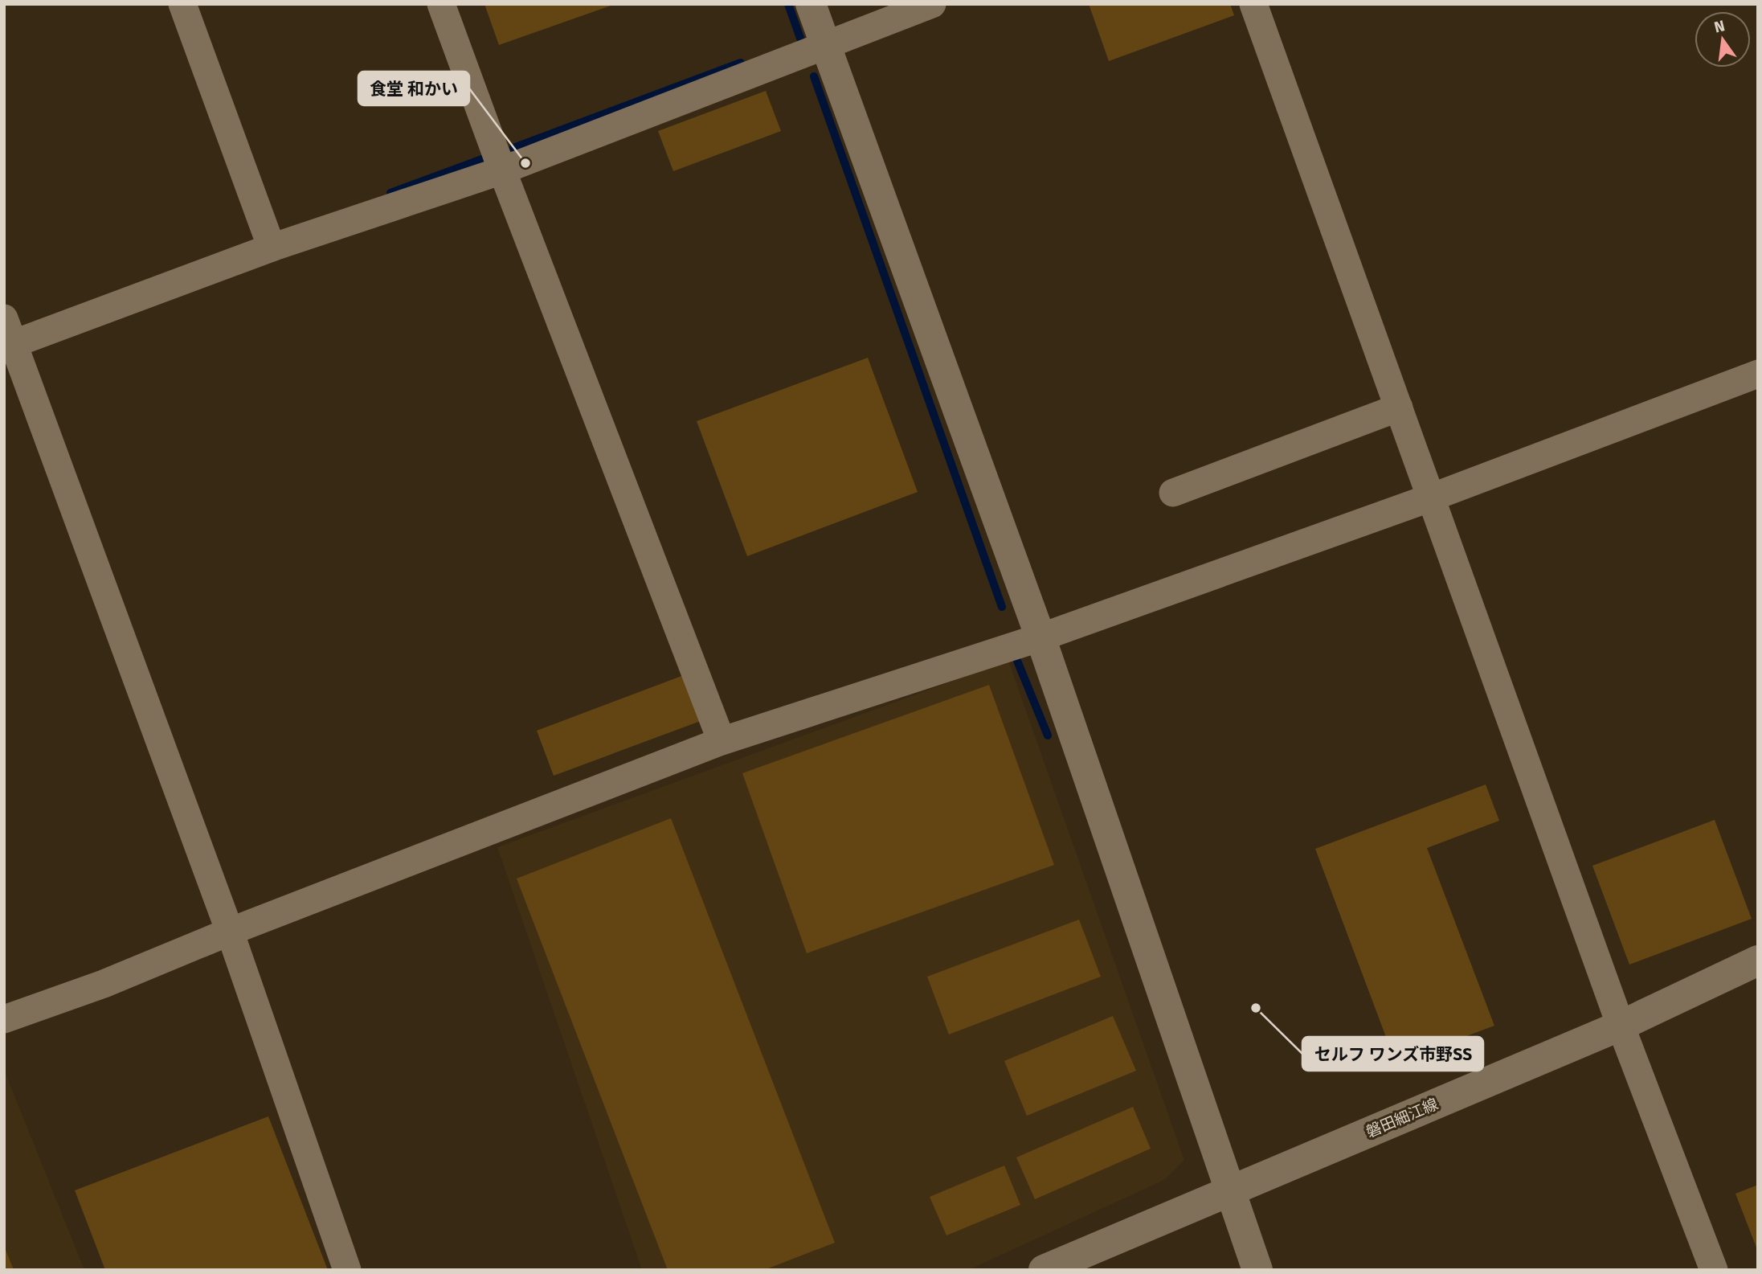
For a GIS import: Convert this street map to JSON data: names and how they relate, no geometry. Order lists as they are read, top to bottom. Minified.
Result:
{"streets":{"street":["磐田細江線"]},"places":["食堂 和かい","セルフ ワンズ市野SS"],"north":"top"}
